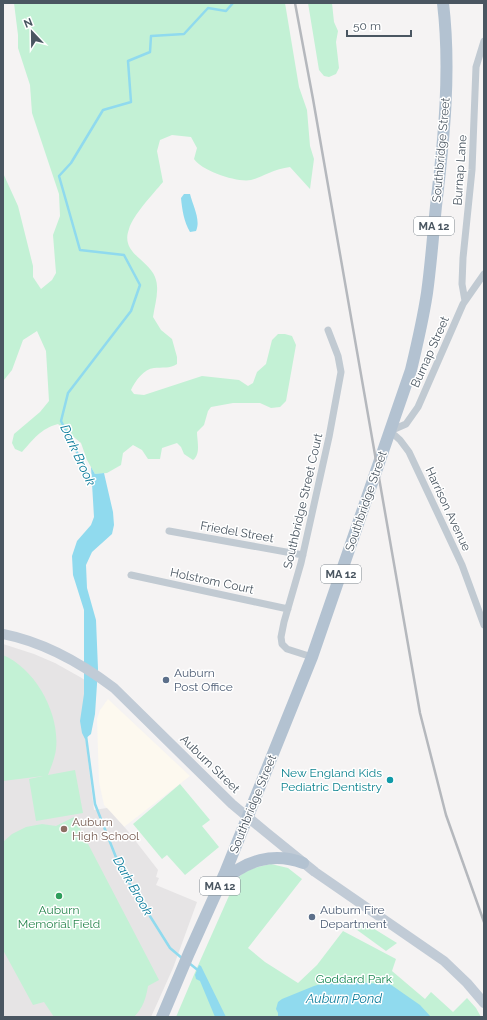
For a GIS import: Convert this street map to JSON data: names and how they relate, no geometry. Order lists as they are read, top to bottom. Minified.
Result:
{"streets":{"main road":["Southbridge Street","MA 12","Auburn Street"],"street":["Burnap Lane","Burnap Street","Southbridge Street Court","Harrison Avenue","Friedel Street","Holstrom Court"]},"crossings":[["Southbridge Street","Burnap Street"],["Southbridge Street","Southbridge Street Court"],["Southbridge Street","Harrison Avenue"],["Southbridge Street","Auburn Street"],["Burnap Lane","Burnap Street"],["Burnap Street","Harrison Avenue"],["Southbridge Street Court","Friedel Street"],["Southbridge Street Court","Holstrom Court"]],"water":["Dark Brook","Auburn Pond"],"parks":["Goddard Park"],"places":["Auburn Post Office","New England Kids Pediatric Dentistry","Auburn High School","Auburn Memorial Field","Auburn Fire Department"],"scale_bar":"50 m","north":"top"}
